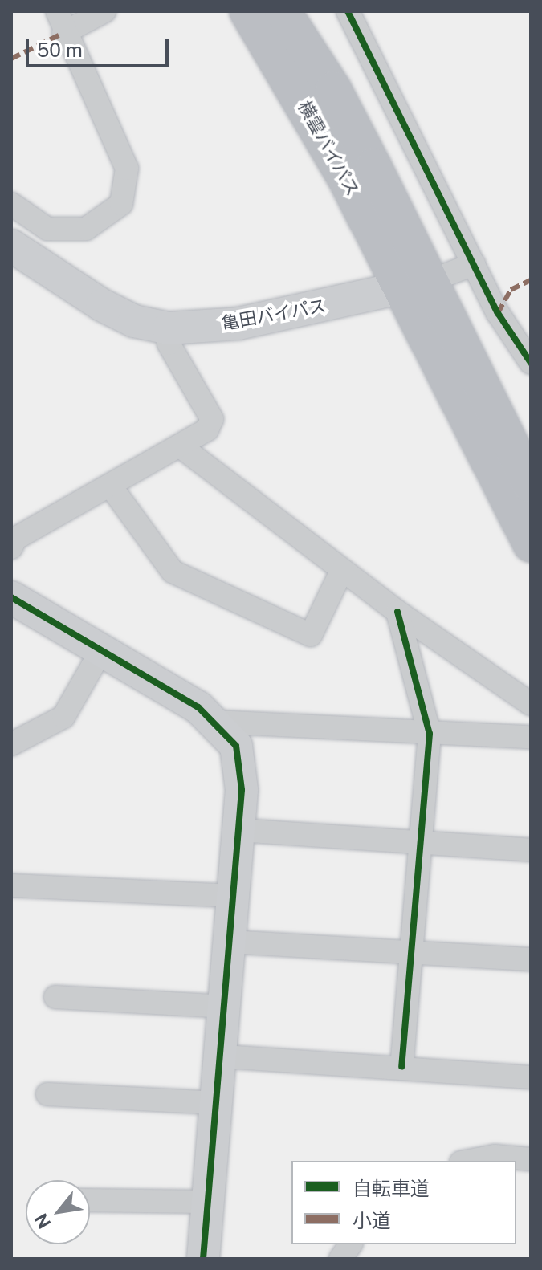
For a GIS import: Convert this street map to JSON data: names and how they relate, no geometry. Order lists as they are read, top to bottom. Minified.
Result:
{"streets":{"highway":["横雲バイパス"],"street":["亀田バイパス"]},"crossings":[["横雲バイパス","亀田バイパス"]],"legend":["自転車道","小道"],"scale_bar":"50 m","north":"bottom left"}
